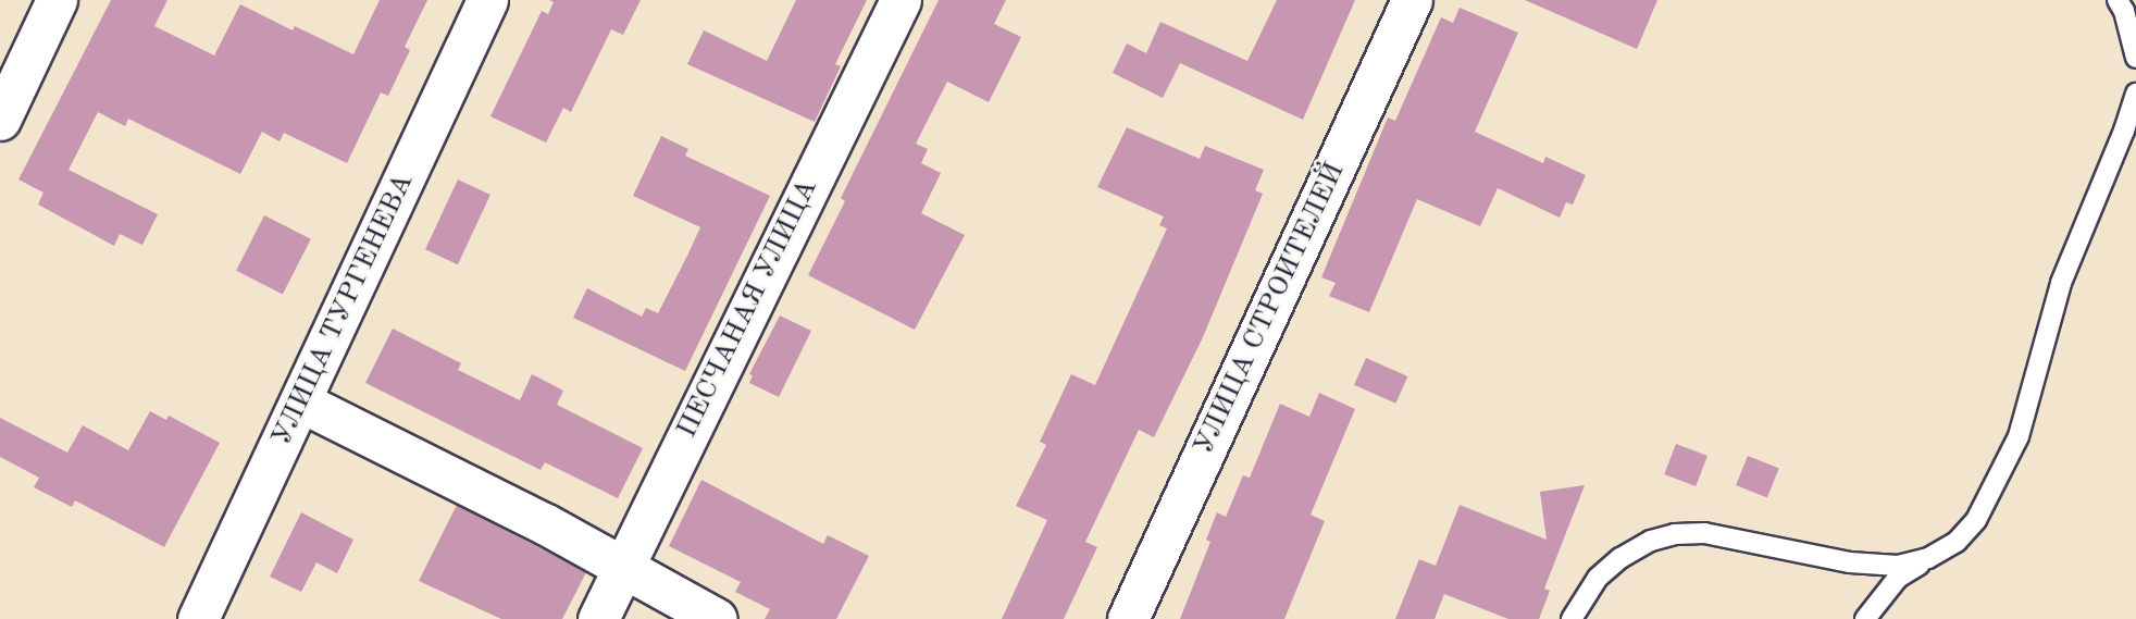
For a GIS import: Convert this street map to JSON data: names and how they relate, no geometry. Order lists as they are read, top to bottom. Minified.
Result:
{"streets":{"street":["ПЕСЧАНАЯ УЛИЦА","УЛИЦА СТРОИТЕЛЕЙ","УЛИЦА ТУРГЕНЕВА"]}}
